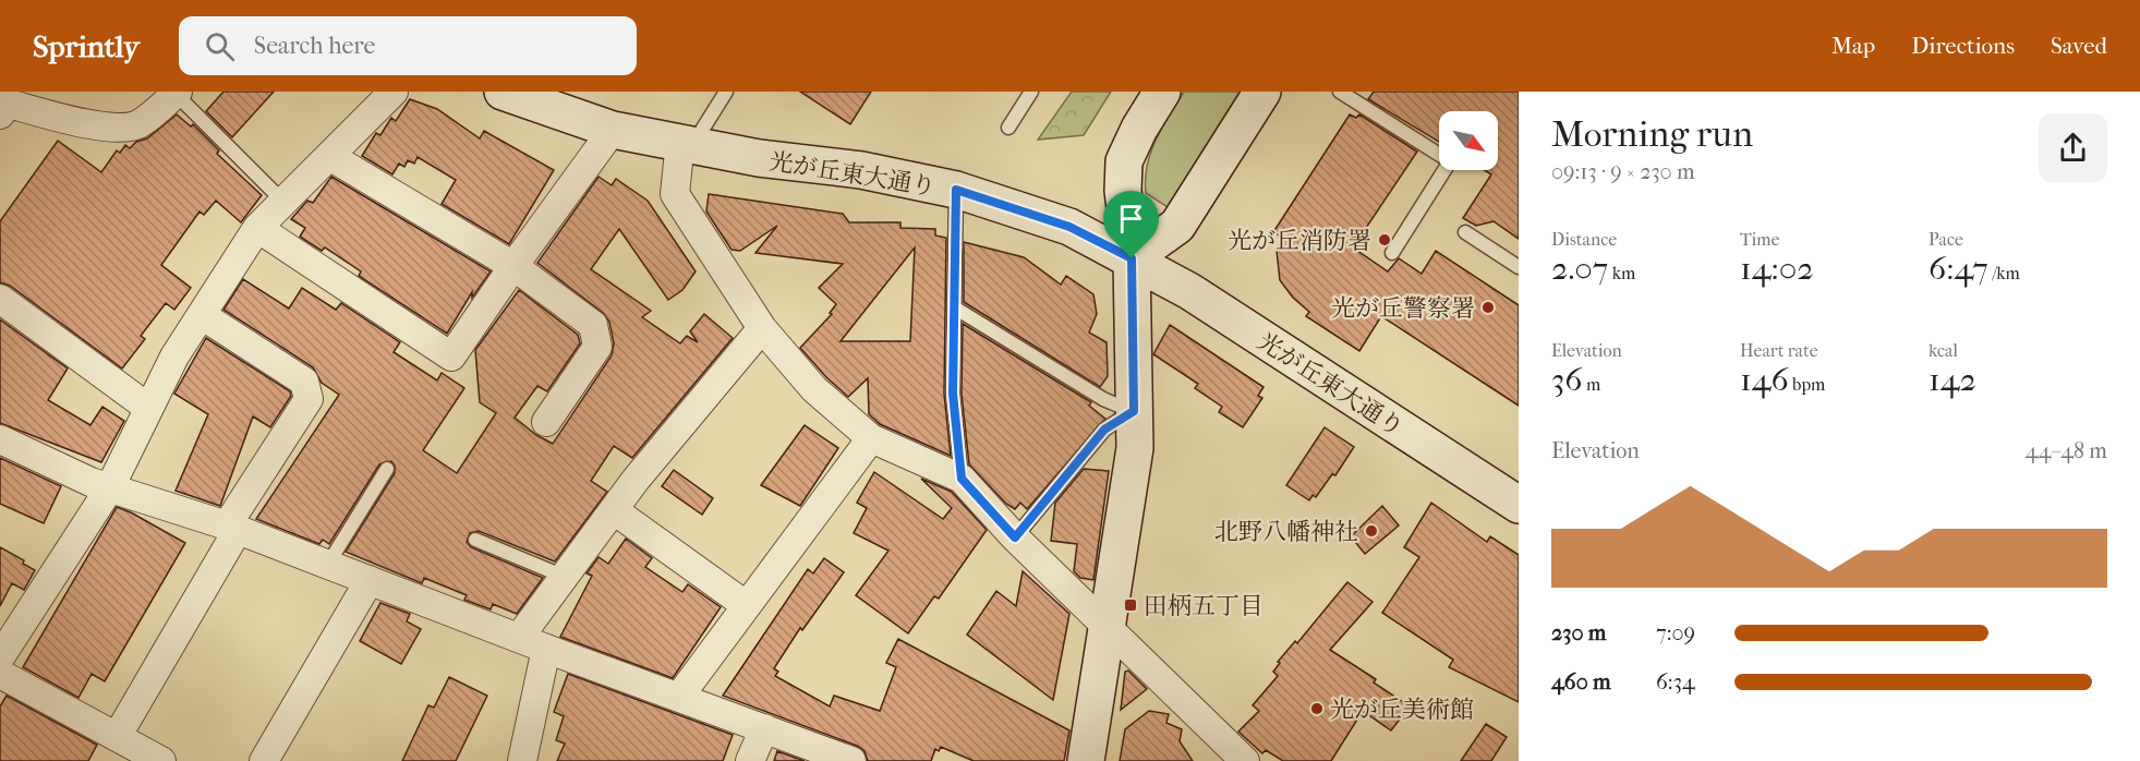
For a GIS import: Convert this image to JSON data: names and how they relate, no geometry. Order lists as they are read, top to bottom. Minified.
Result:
{"streets":{"street":["光が丘東大通り"]},"places":{"other":["光が丘消防署","光が丘警察署","北野八幡神社","光が丘美術館"],"transit":["田柄五丁目"]},"north":"bottom right","page":{"header":"Sprintly","search":"Search here","nav":["Map","Directions","Saved"],"heading":["Morning run","09:13 · 9 × 230 m"],"stats":[["Distance","2.07 km"],["Time","14:02"],["Pace","6:47 /km"],["Elevation","36 m"],["Heart rate","146 bpm"],["kcal","142"]],"chart":["Elevation","44–48 m"],"list":[{"name":"230 m","note":"7:09"},{"name":"460 m","note":"6:34"}]}}
